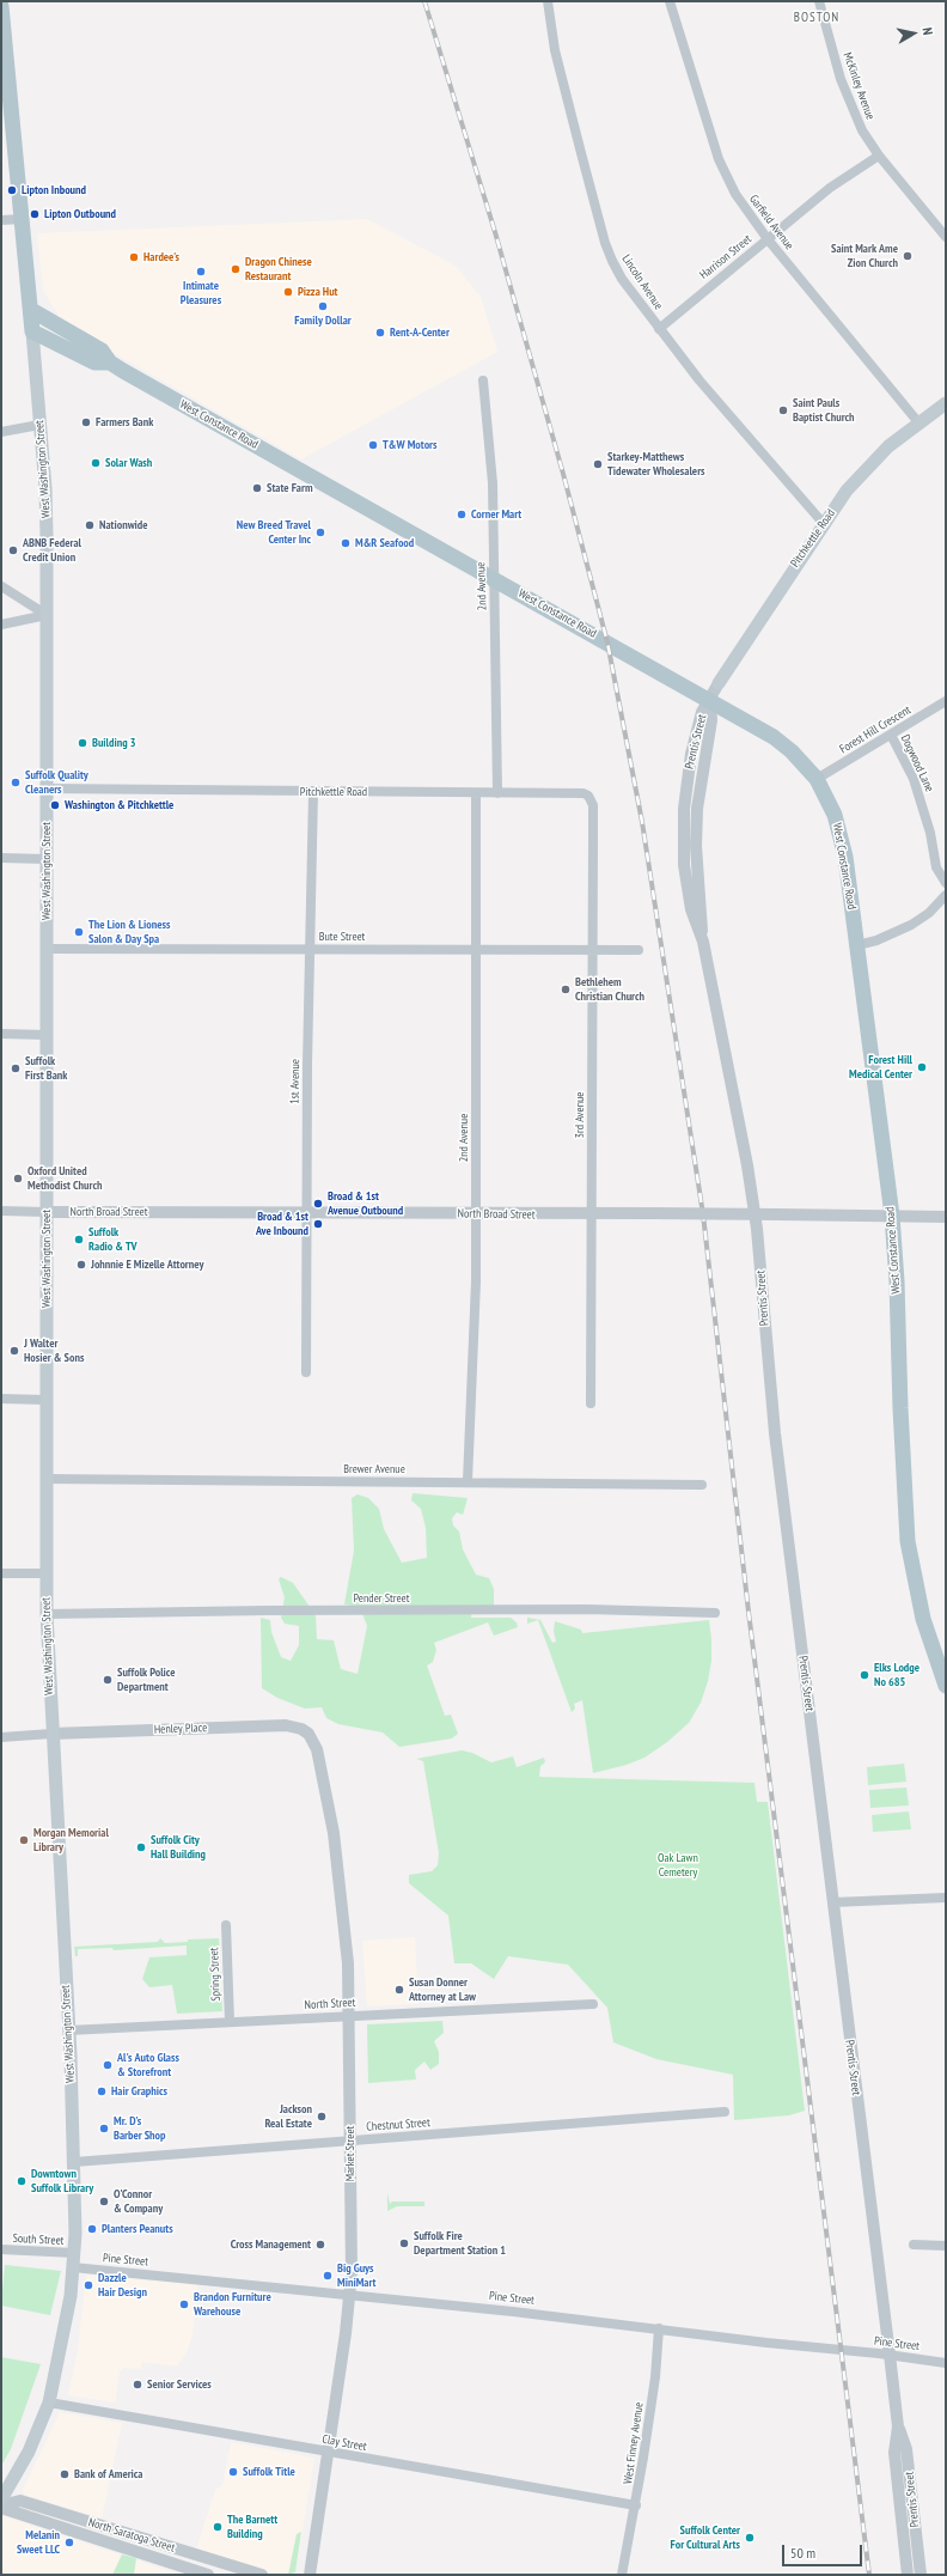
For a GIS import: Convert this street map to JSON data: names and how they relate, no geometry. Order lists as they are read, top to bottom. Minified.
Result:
{"streets":{"main road":["West Constance Road","West Washington Street","Pitchkettle Road"],"street":["McKinley Avenue","Garfield Avenue","Harrison Street","Lincoln Avenue","2nd Avenue","Forest Hill Crescent","Prentis Street","Dogwood Lane","Bute Street","1st Avenue","3rd Avenue","North Broad Street","Brewer Avenue","Pender Street","Henley Place","Spring Street","North Street","Chestnut Street","Market Street","South Street","Pine Street","Clay Street","West Finney Avenue","North Saratoga Street"]},"crossings":[["McKinley Avenue","Harrison Street"],["Garfield Avenue","Harrison Street"],["Garfield Avenue","Pitchkettle Road"],["Harrison Street","Lincoln Avenue"],["Lincoln Avenue","Pitchkettle Road"],["West Constance Road","West Washington Street"],["West Constance Road","Pitchkettle Road"],["West Constance Road","2nd Avenue"],["West Constance Road","Forest Hill Crescent"],["West Constance Road","Prentis Street"],["West Constance Road","North Broad Street"],["West Washington Street","Pitchkettle Road"],["West Washington Street","Bute Street"],["West Washington Street","North Broad Street"],["West Washington Street","Brewer Avenue"],["West Washington Street","Pender Street"],["West Washington Street","Henley Place"],["West Washington Street","North Street"],["West Washington Street","Chestnut Street"],["West Washington Street","South Street"],["West Washington Street","Pine Street"],["West Washington Street","Clay Street"],["Pitchkettle Road","2nd Avenue"],["Pitchkettle Road","Prentis Street"],["Pitchkettle Road","1st Avenue"],["Pitchkettle Road","3rd Avenue"],["2nd Avenue","Bute Street"],["2nd Avenue","North Broad Street"],["2nd Avenue","Brewer Avenue"],["Forest Hill Crescent","Dogwood Lane"],["Prentis Street","Pine Street"],["Bute Street","1st Avenue"],["Bute Street","3rd Avenue"],["1st Avenue","North Broad Street"],["3rd Avenue","North Broad Street"],["Henley Place","Market Street"],["Spring Street","North Street"],["North Street","Market Street"],["Chestnut Street","Market Street"],["Market Street","Pine Street"],["Market Street","Clay Street"],["Pine Street","West Finney Avenue"],["Clay Street","West Finney Avenue"]],"districts":["BOSTON"],"parks":["Oak Lawn Cemetery"],"places":["Lipton Inbound","Lipton Outbound","Saint Mark Ame Zion Church","Hardee's","Dragon Chinese Restaurant","Intimate Pleasures","Pizza Hut","Family Dollar","Rent-A-Center","Saint Pauls Baptist Church","Farmers Bank","T&W Motors","Solar Wash","Starkey-Matthews Tidewater Wholesalers","State Farm","Corner Mart","Nationwide","New Breed Travel Center Inc","M&R Seafood","ABNB Federal Credit Union","Building 3","Suffolk Quality Cleaners","Washington & Pitchkettle","The Lion & Lioness Salon & Day Spa","Bethlehem Christian Church","Forest Hill Medical Center","Suffolk First Bank","Oxford United Methodist Church","Broad & 1st Avenue Outbound","Broad & 1st Ave Inbound","Suffolk Radio & TV","Johnnie E Mizelle Attorney","J Walter Hosier & Sons","Elks Lodge No 685","Suffolk Police Department","Morgan Memorial Library","Suffolk City Hall Building","Susan Donner Attorney at Law","Al's Auto Glass & Storefront","Hair Graphics","Jackson Real Estate","Mr. D's Barber Shop","Downtown Suffolk Library","O'Connor & Company","Planters Peanuts","Suffolk Fire Department Station 1","Cross Management","Big Guys MiniMart","Dazzle Hair Design","Brandon Furniture Warehouse","Senior Services","Suffolk Title","Bank of America","The Barnett Building","Suffolk Center For Cultural Arts","Melanin Sweet LLC"],"scale_bar":"50 m","north":"right"}
